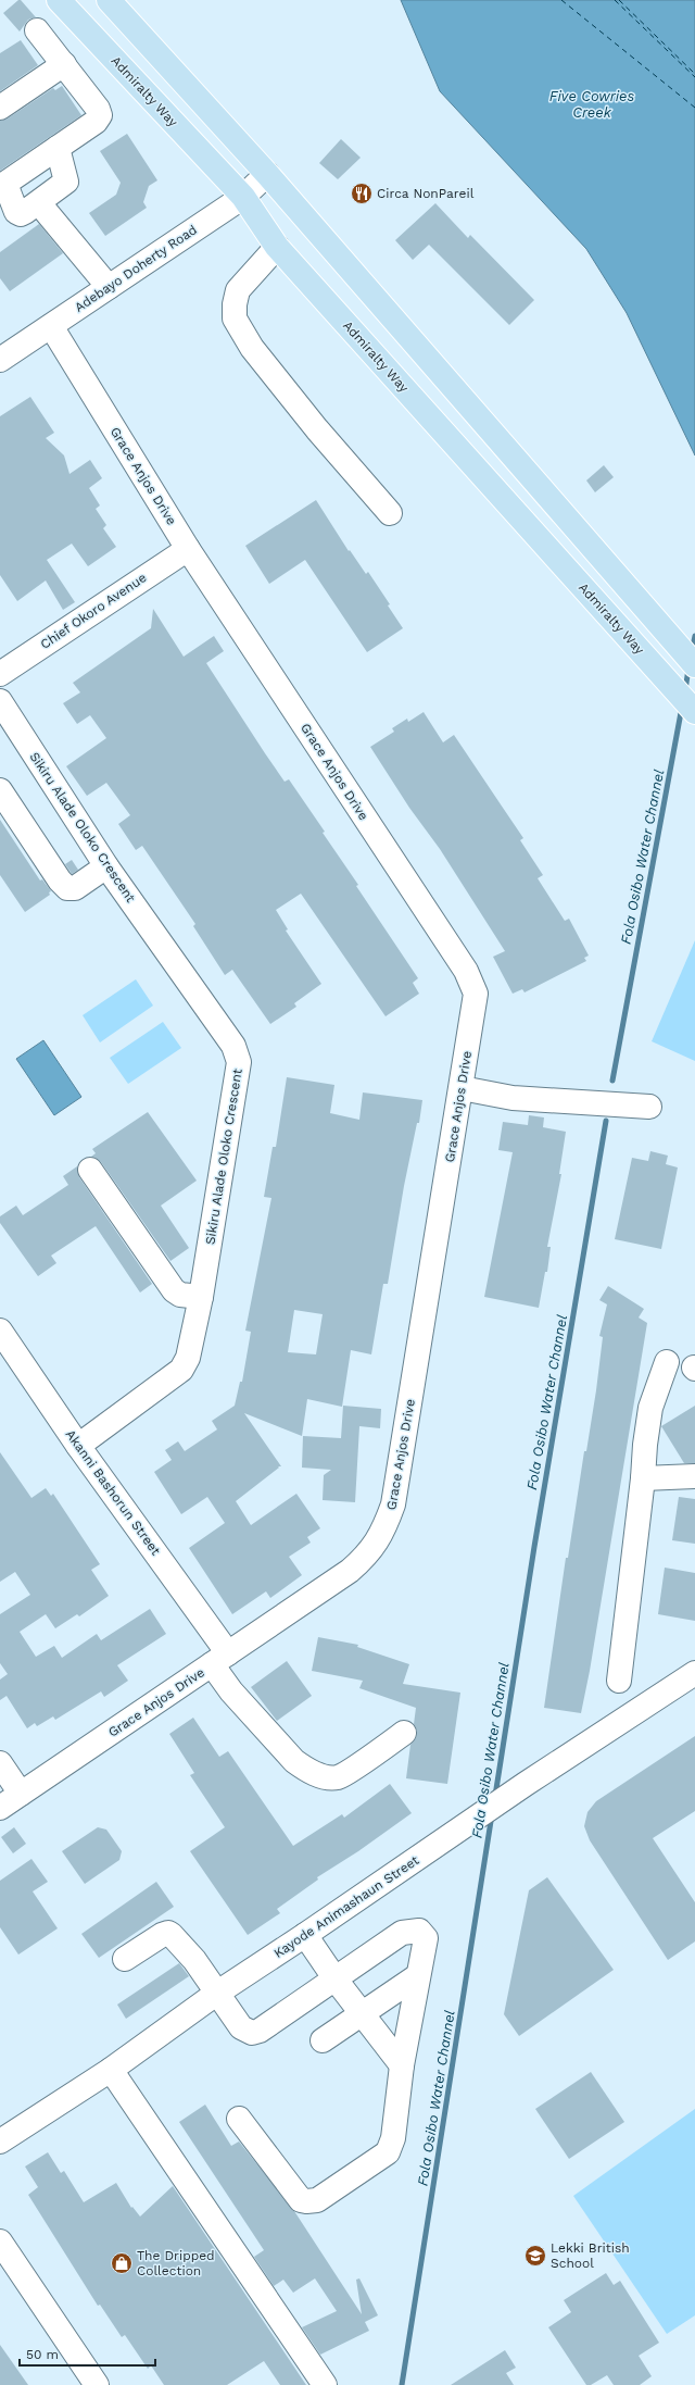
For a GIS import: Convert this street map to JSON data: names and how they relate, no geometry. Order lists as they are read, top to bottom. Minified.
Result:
{"streets":{"main road":["Admiralty Way"],"street":["Adebayo Doherty Road","Grace Anjos Drive","Chief Okoro Avenue","Sikiru Alade Oloko Crescent","Akanni Bashorun Street","Kayode Animashaun Street"]},"crossings":[["Admiralty Way","Adebayo Doherty Road"],["Adebayo Doherty Road","Grace Anjos Drive"],["Grace Anjos Drive","Chief Okoro Avenue"],["Grace Anjos Drive","Akanni Bashorun Street"],["Sikiru Alade Oloko Crescent","Akanni Bashorun Street"]],"water":["Five Cowries Creek","Fola Osibo Water Channel"],"places":{"restaurant":["Circa NonPareil"],"school or university":["Lekki British School"],"shop":["The Dripped Collection"]},"scale_bar":"50 m"}
